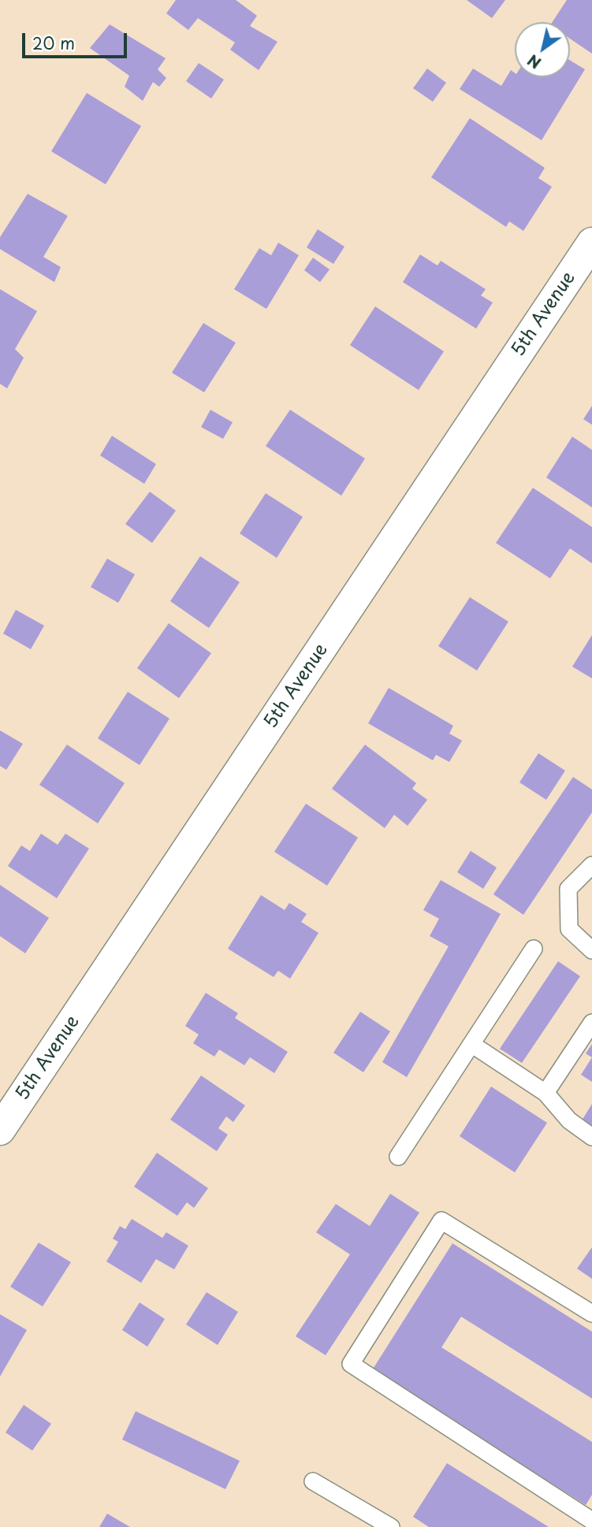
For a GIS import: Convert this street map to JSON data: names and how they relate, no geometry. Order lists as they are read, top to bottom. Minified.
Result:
{"streets":{"street":["5th Avenue"]},"scale_bar":"20 m","north":"bottom left"}
